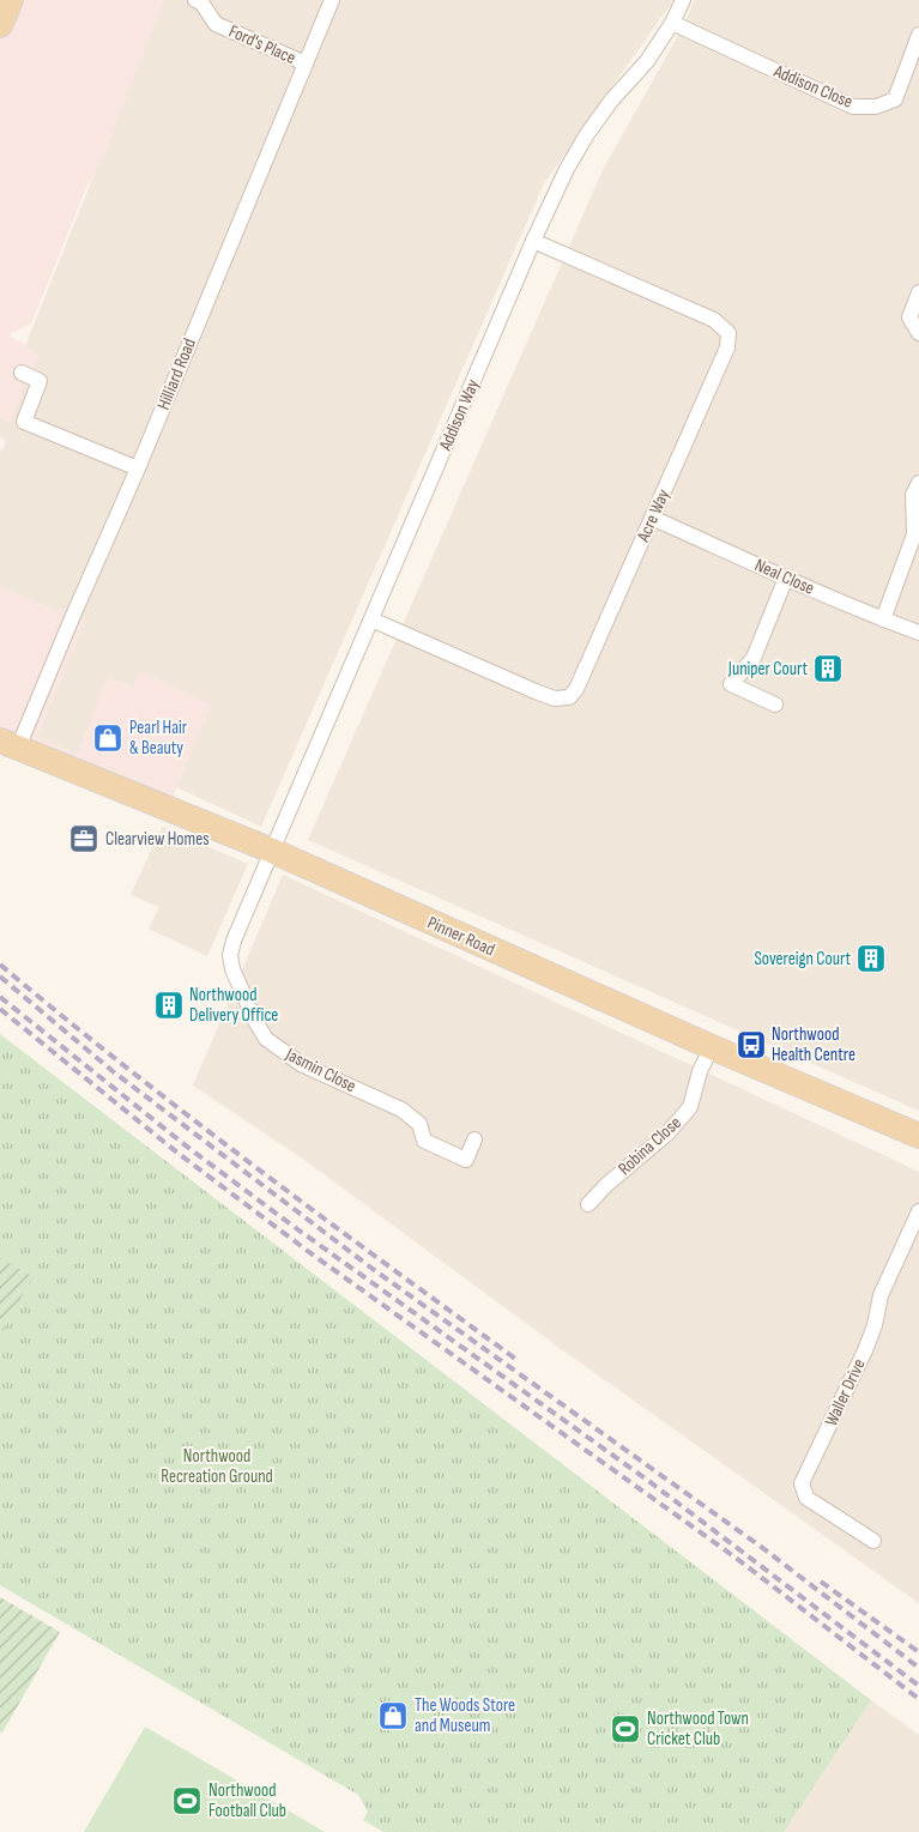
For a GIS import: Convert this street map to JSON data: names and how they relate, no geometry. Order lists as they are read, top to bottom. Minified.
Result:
{"streets":{"main road":["Pinner Road"],"street":["Ford's Place","Addison Close","Hilliard Road","Addison Way","Acre Way","Neal Close","Jasmin Close","Robina Close","Waller Drive"]},"crossings":[["Ford's Place","Hilliard Road"],["Addison Close","Addison Way"],["Hilliard Road","Pinner Road"],["Addison Way","Acre Way"],["Addison Way","Pinner Road"],["Addison Way","Jasmin Close"],["Acre Way","Neal Close"],["Pinner Road","Jasmin Close"],["Pinner Road","Robina Close"]],"parks":["Northwood Recreation Ground"],"places":{"building":["Juniper Court","Sovereign Court","Northwood Delivery Office"],"shop":["Pearl Hair & Beauty","The Woods Store and Museum"],"office":["Clearview Homes"],"bus stop":["Northwood Health Centre"],"sports":["Northwood Town Cricket Club","Northwood Football Club"]}}
